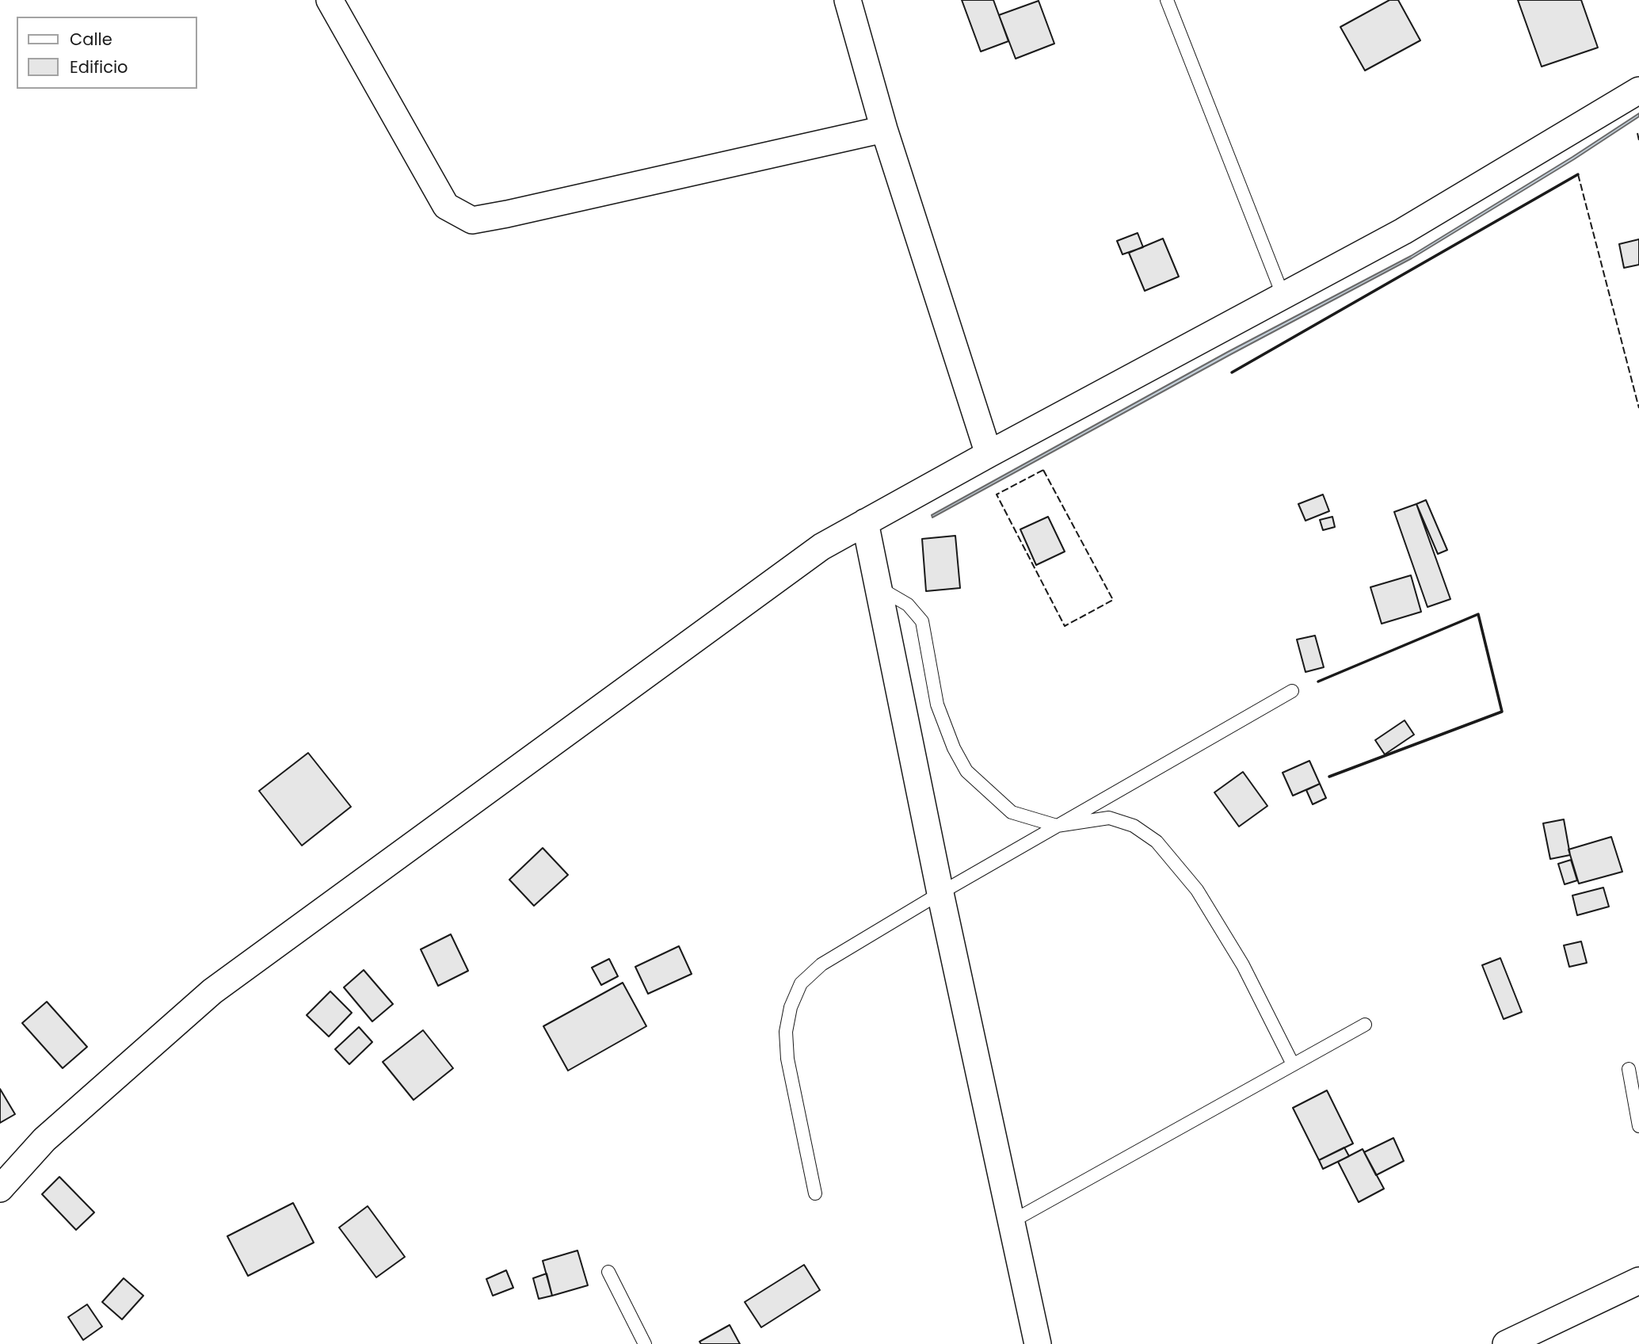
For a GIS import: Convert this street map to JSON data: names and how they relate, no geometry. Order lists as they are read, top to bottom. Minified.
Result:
{"legend":["Calle","Edificio"]}
